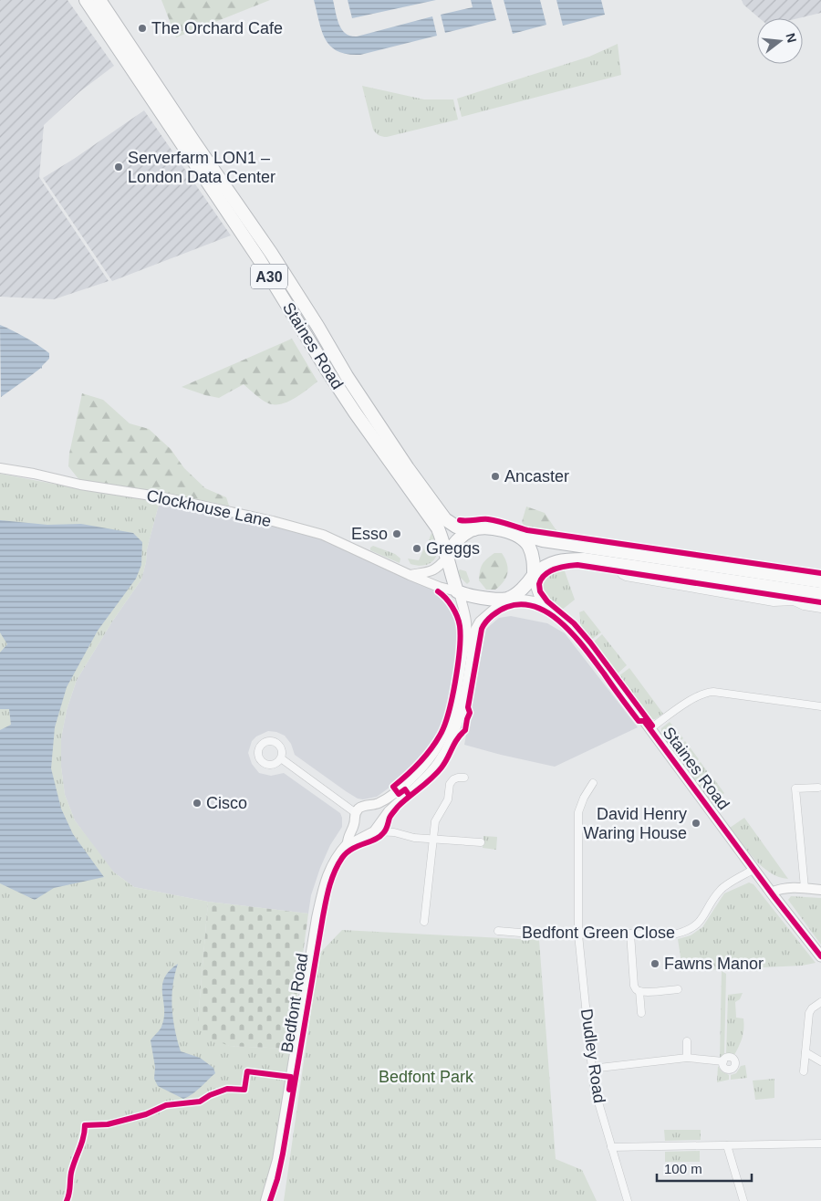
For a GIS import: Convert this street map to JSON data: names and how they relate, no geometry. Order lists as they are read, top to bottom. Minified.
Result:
{"streets":{"highway":["A30","Staines Road"],"street":["Clockhouse Lane","Bedfont Green Close","Bedfont Road","Dudley Road"]},"crossings":[["Staines Road","Clockhouse Lane"],["Staines Road","Bedfont Green Close"],["Bedfont Green Close","Dudley Road"]],"parks":["Bedfont Park"],"places":["The Orchard Cafe","Serverfarm LON1 – London Data Center","Ancaster","Esso","Greggs","Cisco","David Henry Waring House","Fawns Manor"],"scale_bar":"100 m","north":"right"}
